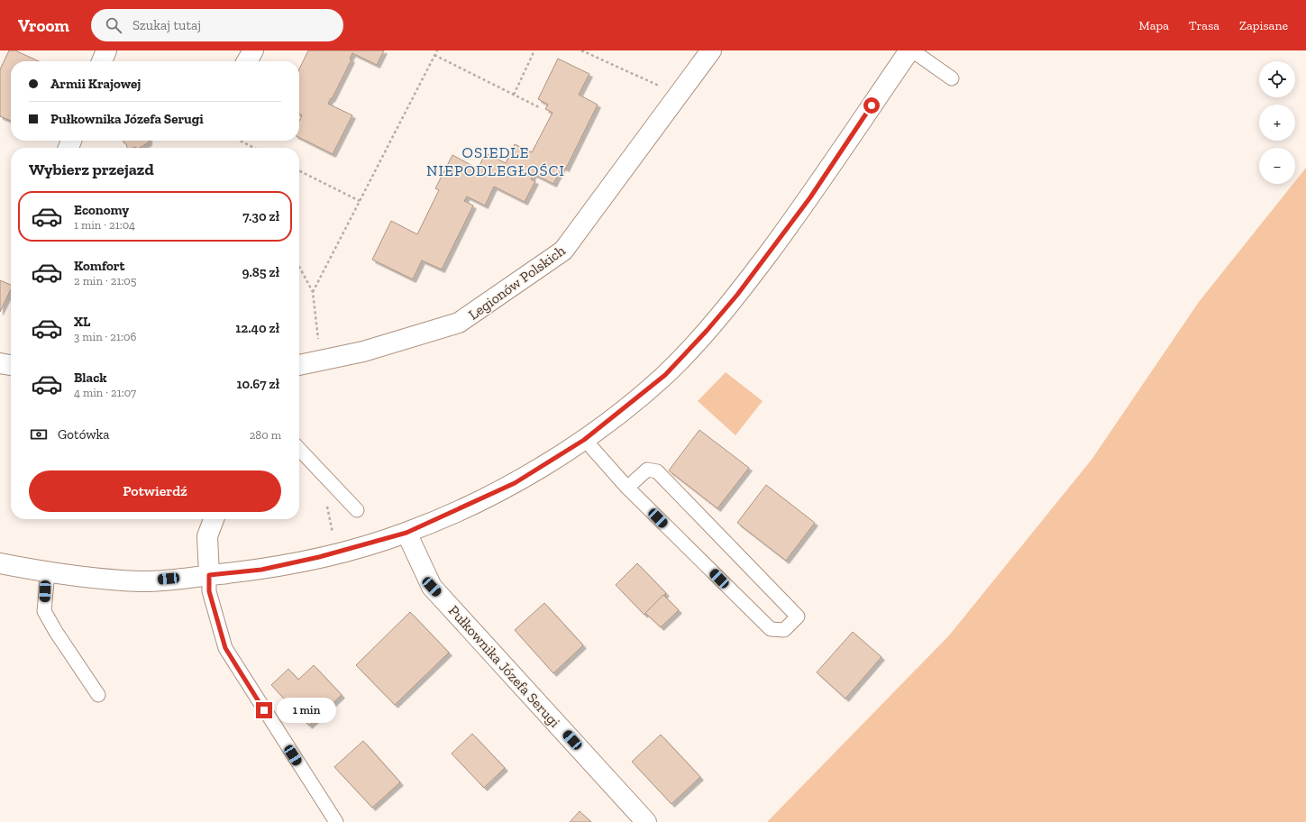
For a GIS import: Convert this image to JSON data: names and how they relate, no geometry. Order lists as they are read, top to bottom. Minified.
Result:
{"streets":{"main road":["Legionów Polskich","Pułkownika Józefa Serugi"]},"districts":["OSIEDLE NIEPODLEGŁOŚCI"],"page":{"header":"Vroom","search":"Szukaj tutaj","nav":["Mapa","Trasa","Zapisane"],"map_buttons":["+","−"],"banner":["Armii Krajowej","Pułkownika Józefa Serugi"],"heading":"Wybierz przejazd","list":[{"name":"Economy","note":"1 min · 21:04","value":"7.30 zł"},{"name":"Komfort","note":"2 min · 21:05","value":"9.85 zł"},{"name":"XL","note":"3 min · 21:06","value":"12.40 zł"},{"name":"Black","note":"4 min · 21:07","value":"10.67 zł"}],"pay":["Gotówka","280 m"],"buttons":"Potwierdź","bubble":"1 min"}}
